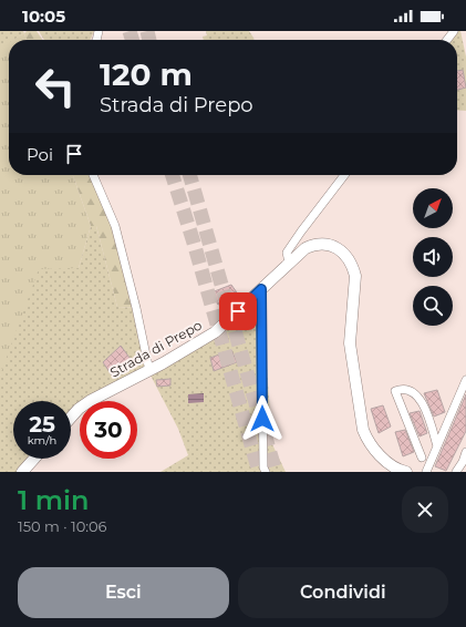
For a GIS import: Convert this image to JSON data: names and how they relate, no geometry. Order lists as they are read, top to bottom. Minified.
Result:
{"streets":{"street":["Strada di Prepo"]},"north":"top right","page":{"status":"10:05","turn":["120 m","Strada di Prepo"],"then":"Poi","speed":"25 km/h","limit":"30","heading":["1 min","150 m · 10:06"],"buttons":["Esci","Condividi"]}}
